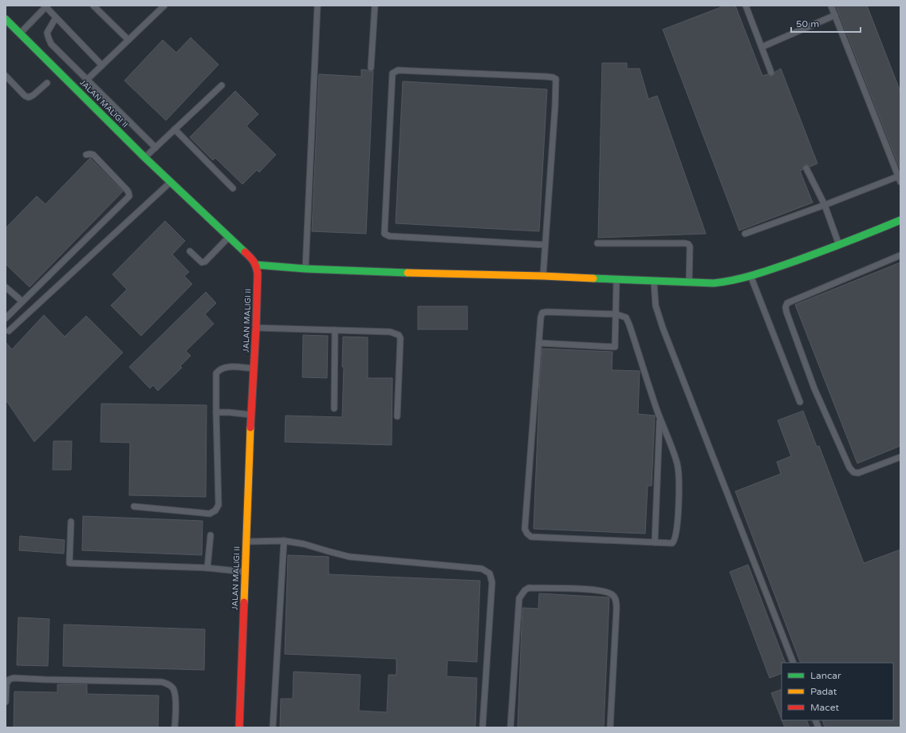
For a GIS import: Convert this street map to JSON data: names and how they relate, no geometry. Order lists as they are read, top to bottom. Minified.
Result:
{"streets":{"street":["JALAN MALIGI II"]},"legend":["Lancar","Padat","Macet"],"scale_bar":"50 m"}
